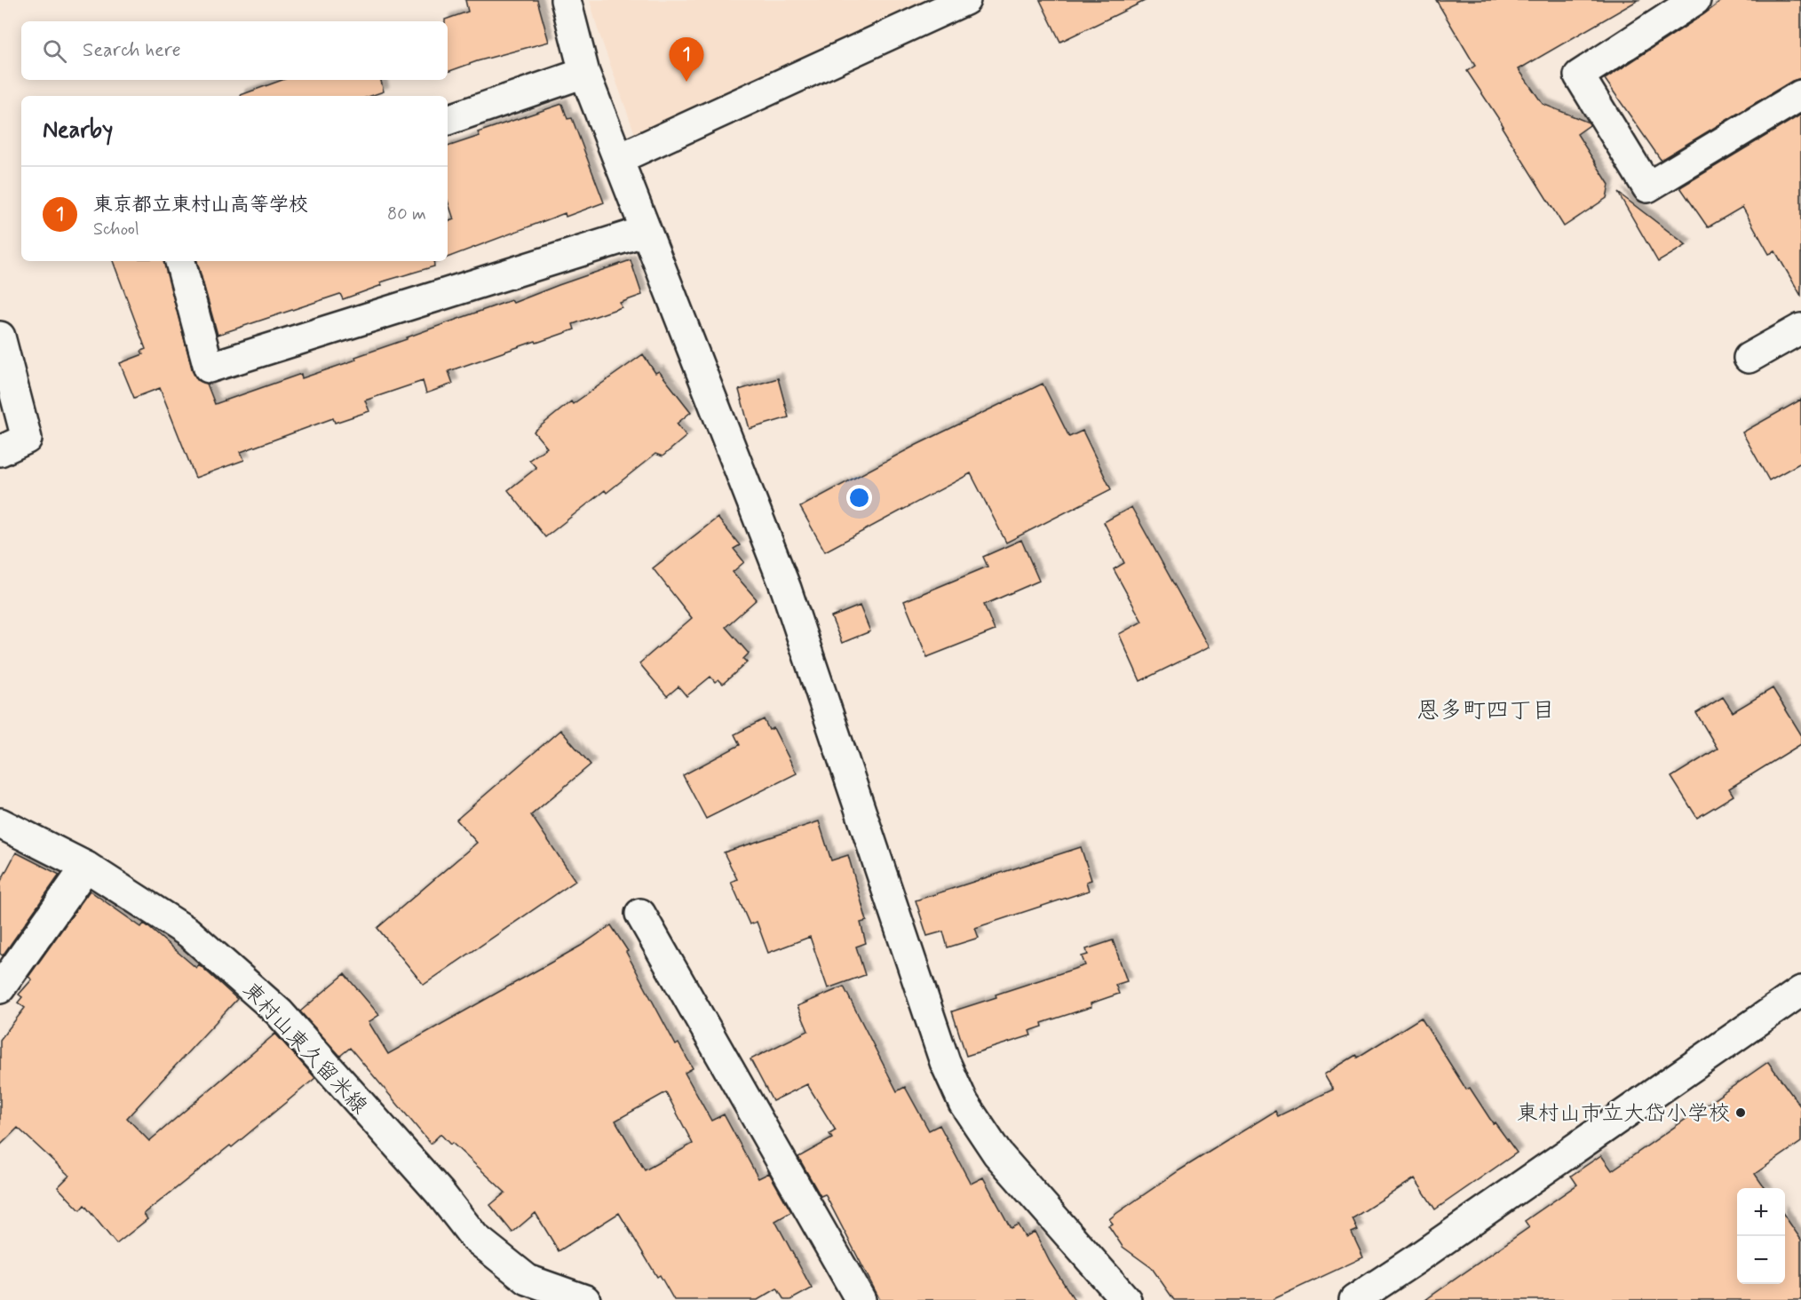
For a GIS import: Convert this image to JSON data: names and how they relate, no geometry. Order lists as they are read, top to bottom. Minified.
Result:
{"streets":{"street":["東村山東久留米線"]},"districts":["恩多町四丁目"],"places":["東村山市立大岱小学校"],"page":{"search":"Search here","pins":"1","heading":"Nearby","list":[{"mark":"1","name":"東京都立東村山高等学校","note":"School","value":"80 m"}],"map_buttons":["+","−"]}}
